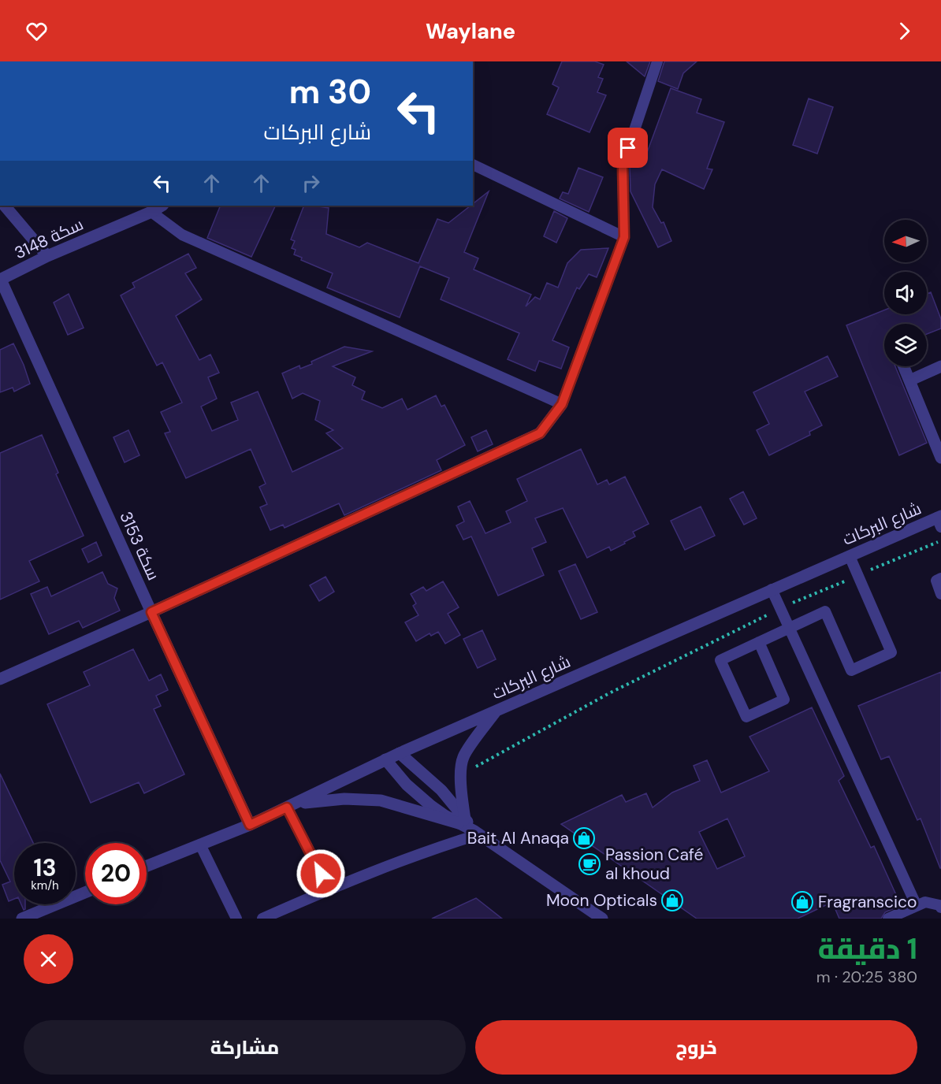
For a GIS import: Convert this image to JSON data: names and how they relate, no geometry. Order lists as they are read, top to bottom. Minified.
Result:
{"streets":{"street":["سكة 3148","شارع البركات","سكة 3153"]},"crossings":[["سكة 3148","سكة 3153"],["شارع البركات","سكة 3153"]],"places":{"shop":["Bait Al Anaqa","Moon Opticals","Fragranscico"],"cafe":["Passion Café al khoud"]},"north":"left","page":{"header":"Waylane","turn":["30 m","شارع البركات"],"speed":"13 km/h","limit":"20","heading":["1 دقيقة","380 m · 20:25"],"buttons":["خروج","مشاركة"]}}
